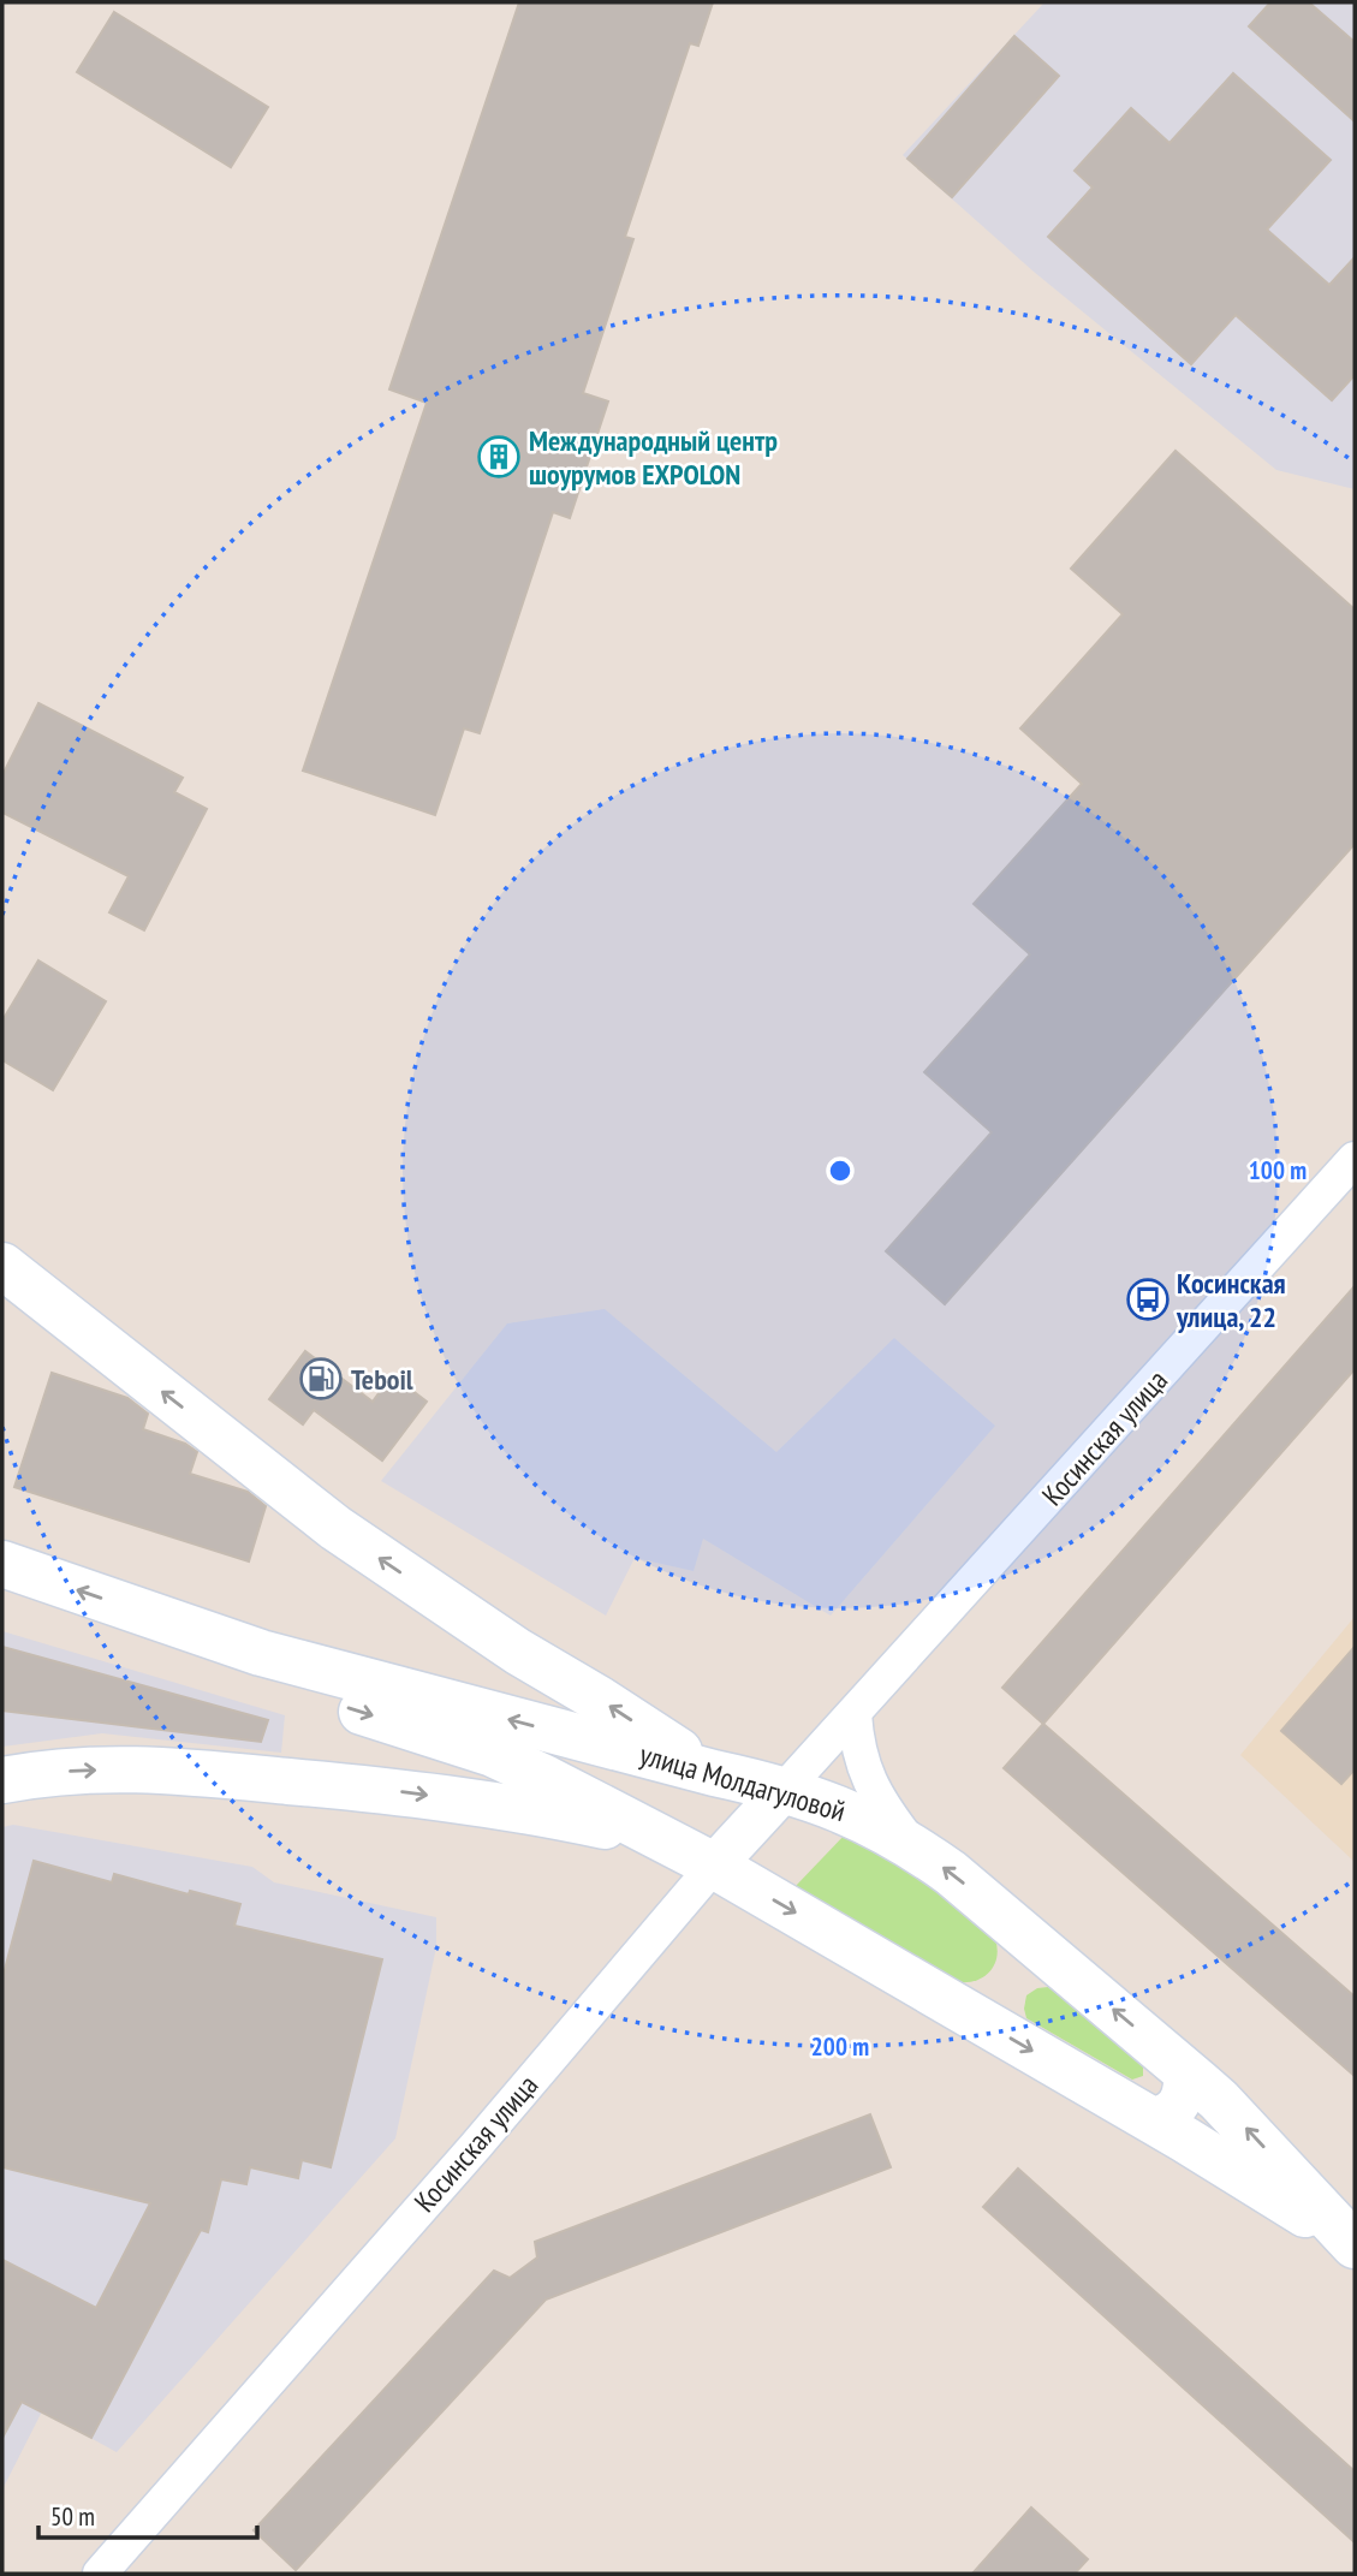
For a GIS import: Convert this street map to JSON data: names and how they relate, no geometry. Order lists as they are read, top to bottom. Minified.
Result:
{"streets":{"main road":["улица Молдагуловой"],"street":["Косинская улица"]},"crossings":[["Косинская улица","улица Молдагуловой"]],"places":{"building":["Международный центр шоурумов EXPOLON"],"bus stop":["Косинская улица, 22"],"fuel station":["Teboil"]},"scale_bar":"50 m","rings":["100 m","200 m"]}
